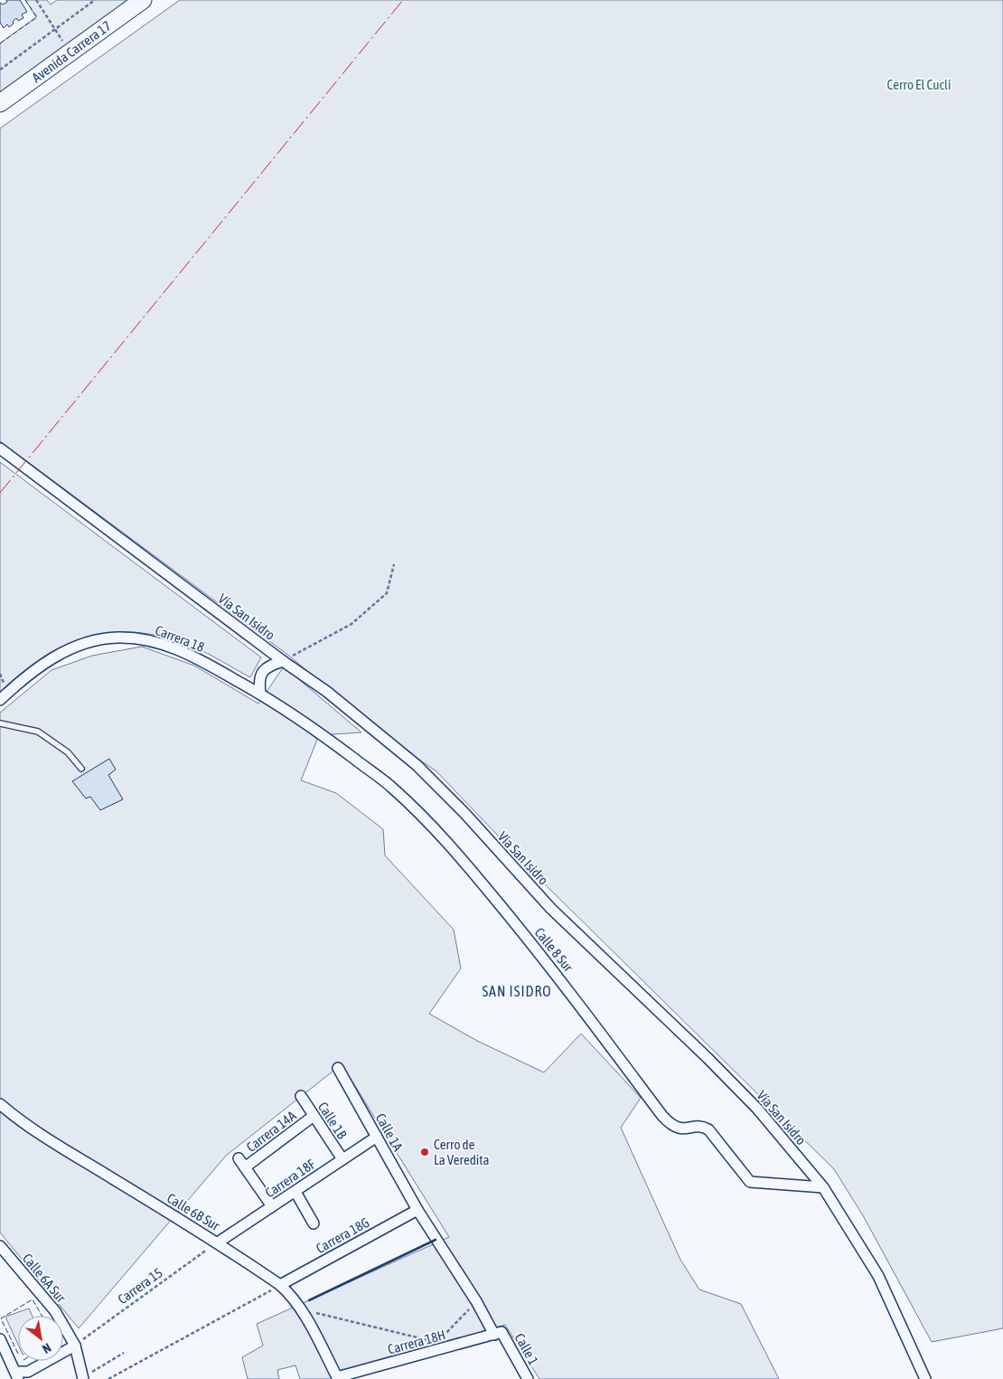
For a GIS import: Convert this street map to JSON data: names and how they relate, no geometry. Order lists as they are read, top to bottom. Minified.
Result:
{"streets":{"main road":["Avenida Carrera 17"],"street":["Vía San Isidro","Carrera 18","Calle 8 Sur","Calle 1B","Carrera 14A","Calle 1A","Carrera 18F","Calle 6B Sur","Carrera 18G","Calle 6A Sur","Carrera 18H","Calle 1"],"path":["Carrera 15"]},"crossings":[["Vía San Isidro","Calle 8 Sur"],["Carrera 18","Calle 8 Sur"],["Calle 1B","Carrera 14A"],["Calle 1B","Carrera 18F"],["Calle 1A","Carrera 18F"],["Calle 1A","Carrera 18G"],["Calle 1A","Calle 1"],["Carrera 18F","Calle 6B Sur"],["Carrera 18F","Carrera 15"],["Calle 6B Sur","Carrera 18G"],["Calle 6B Sur","Carrera 15"],["Calle 6B Sur","Carrera 18H"],["Calle 6A Sur","Carrera 15"],["Carrera 18H","Calle 1"]],"districts":["SAN ISIDRO"],"parks":["Cerro El Cuclí"],"places":["Cerro de La Veredita"],"north":"bottom right"}
